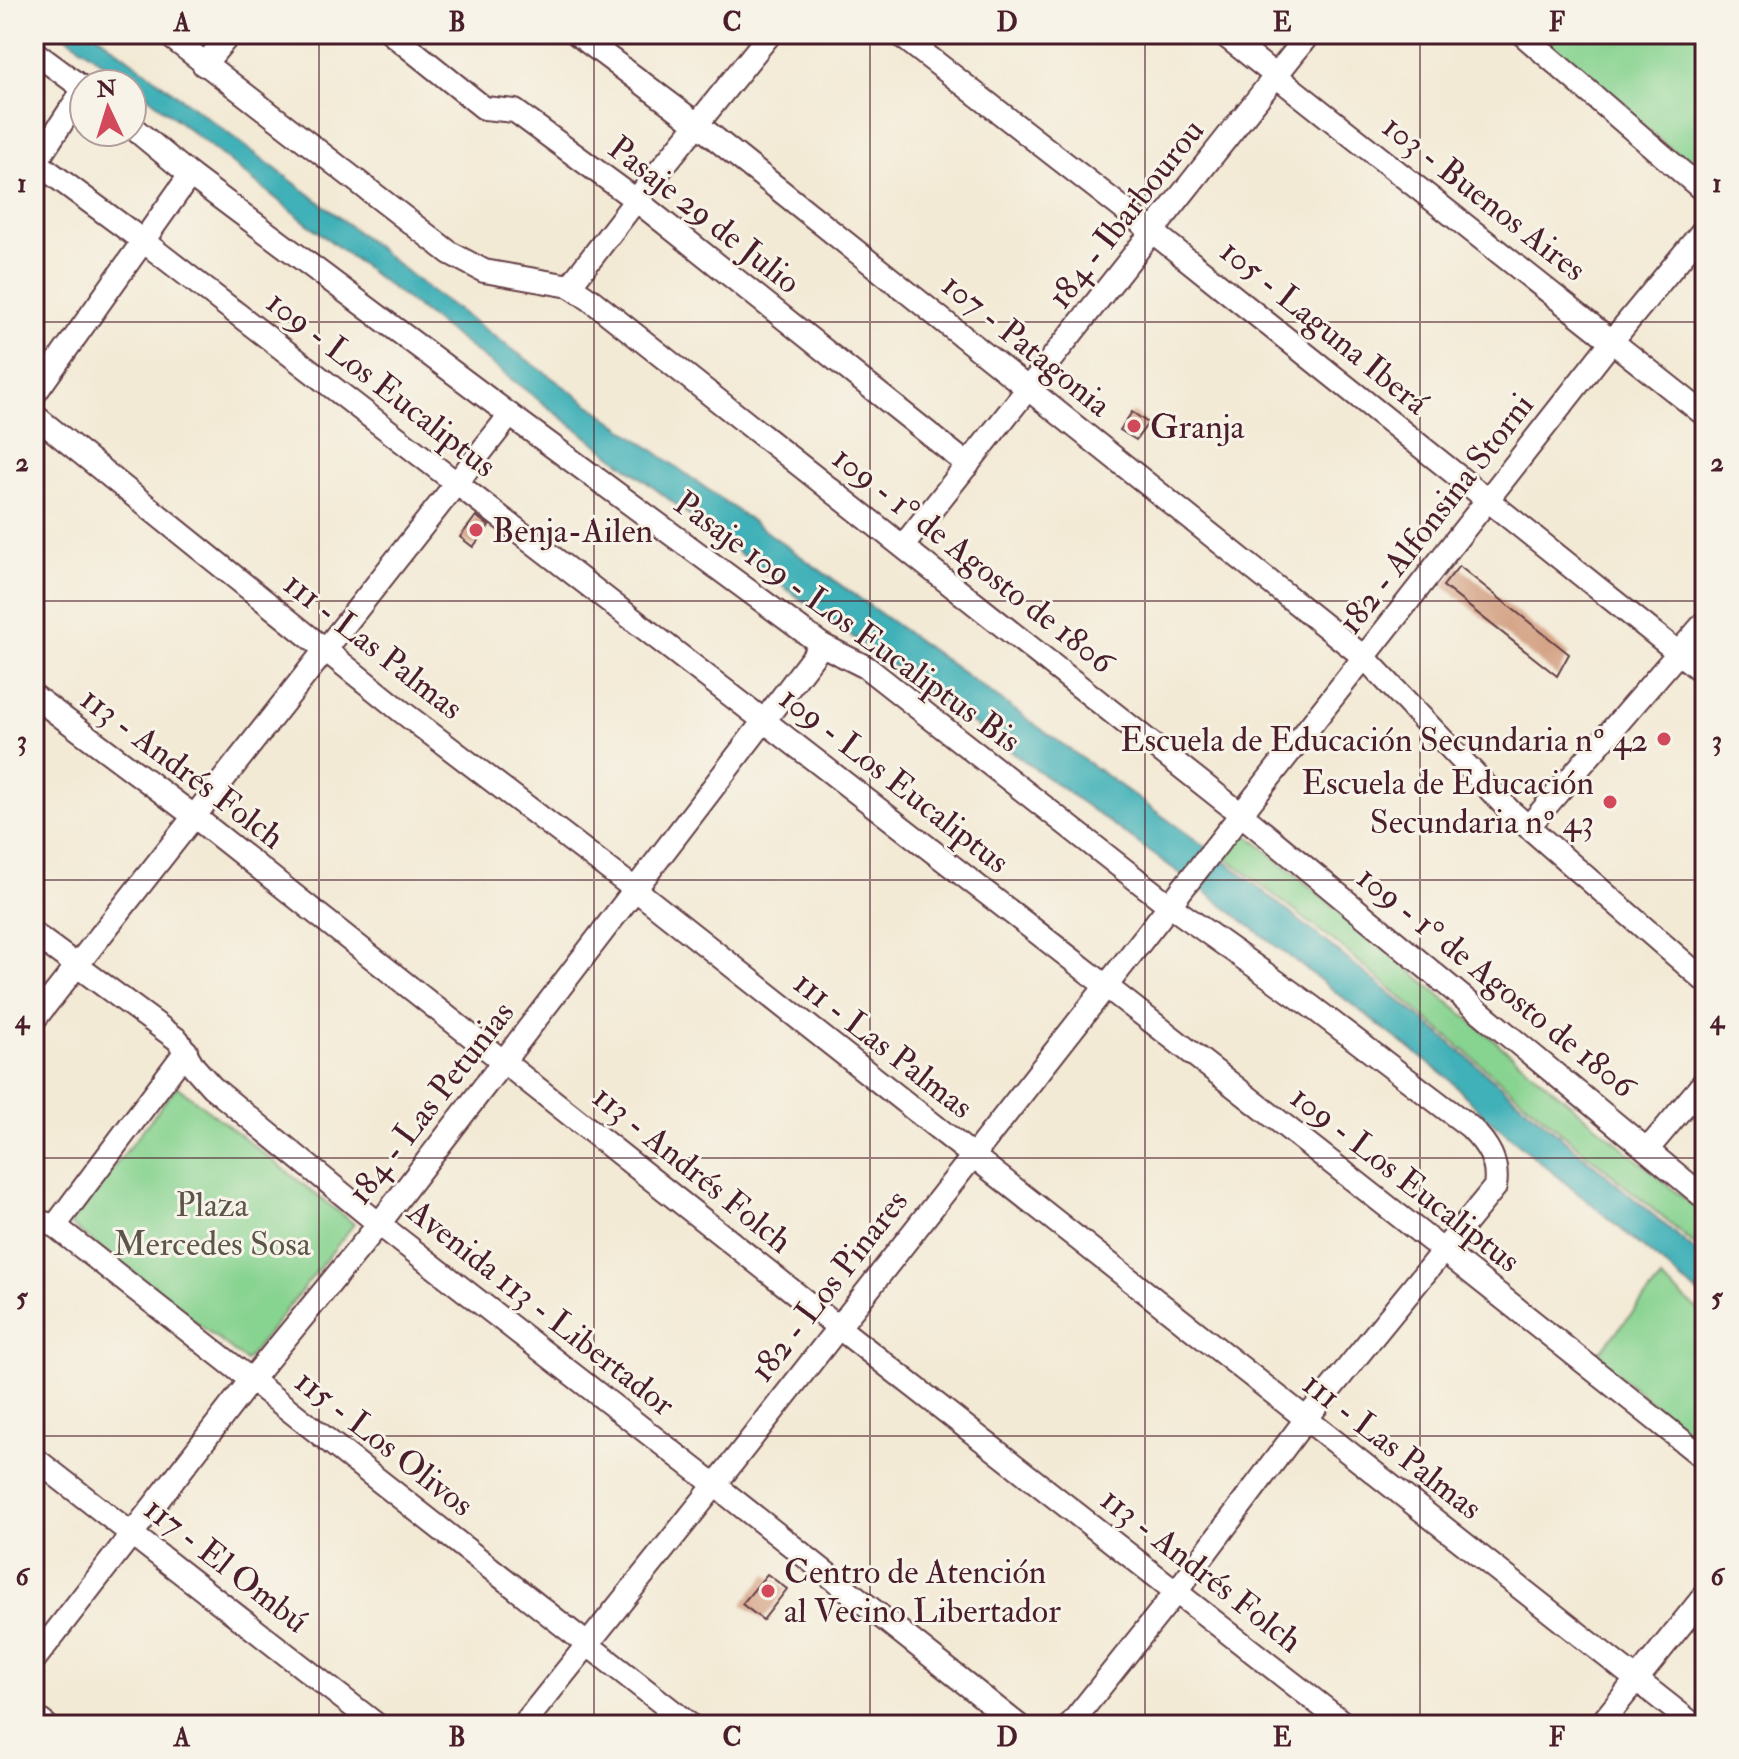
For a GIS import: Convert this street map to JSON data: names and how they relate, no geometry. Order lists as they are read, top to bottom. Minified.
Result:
{"streets":{"street":["103 - Buenos Aires","184 - Ibarbourou","Pasaje 29 de Julio","105 - Laguna Iberá","107 - Patagonia","109 - Los Eucaliptus","182 - Alfonsina Storni","109 - 1° de Agosto de 1806","Pasaje 109 - Los Eucaliptus Bis","111 - Las Palmas","113 - Andrés Folch","184 - Las Petunias","182 - Los Pinares","Avenida 113 - Libertador","115 - Los Olivos","117 - El Ombú"]},"crossings":[["103 - Buenos Aires","184 - Ibarbourou"],["103 - Buenos Aires","182 - Alfonsina Storni"],["184 - Ibarbourou","Pasaje 29 de Julio"],["184 - Ibarbourou","105 - Laguna Iberá"],["184 - Ibarbourou","107 - Patagonia"],["184 - Ibarbourou","109 - 1° de Agosto de 1806"],["105 - Laguna Iberá","182 - Alfonsina Storni"],["107 - Patagonia","182 - Alfonsina Storni"],["109 - Los Eucaliptus","Pasaje 109 - Los Eucaliptus Bis"],["109 - Los Eucaliptus","184 - Las Petunias"],["109 - Los Eucaliptus","182 - Los Pinares"],["182 - Alfonsina Storni","109 - 1° de Agosto de 1806"],["182 - Alfonsina Storni","182 - Los Pinares"],["Pasaje 109 - Los Eucaliptus Bis","184 - Las Petunias"],["Pasaje 109 - Los Eucaliptus Bis","182 - Los Pinares"],["111 - Las Palmas","184 - Las Petunias"],["111 - Las Palmas","182 - Los Pinares"],["113 - Andrés Folch","184 - Las Petunias"],["113 - Andrés Folch","182 - Los Pinares"],["184 - Las Petunias","Avenida 113 - Libertador"],["184 - Las Petunias","115 - Los Olivos"],["184 - Las Petunias","117 - El Ombú"],["182 - Los Pinares","Avenida 113 - Libertador"],["182 - Los Pinares","115 - Los Olivos"]],"parks":["Plaza Mercedes Sosa"],"places":["Granja","Benja-Ailen","Escuela de Educación Secundaria nº 42","Escuela de Educación Secundaria nº 43","Centro de Atención al Vecino Libertador"],"north":"top","grid":{"columns":["A","B","C","D","E","F"],"rows":["1","2","3","4","5","6"]}}
